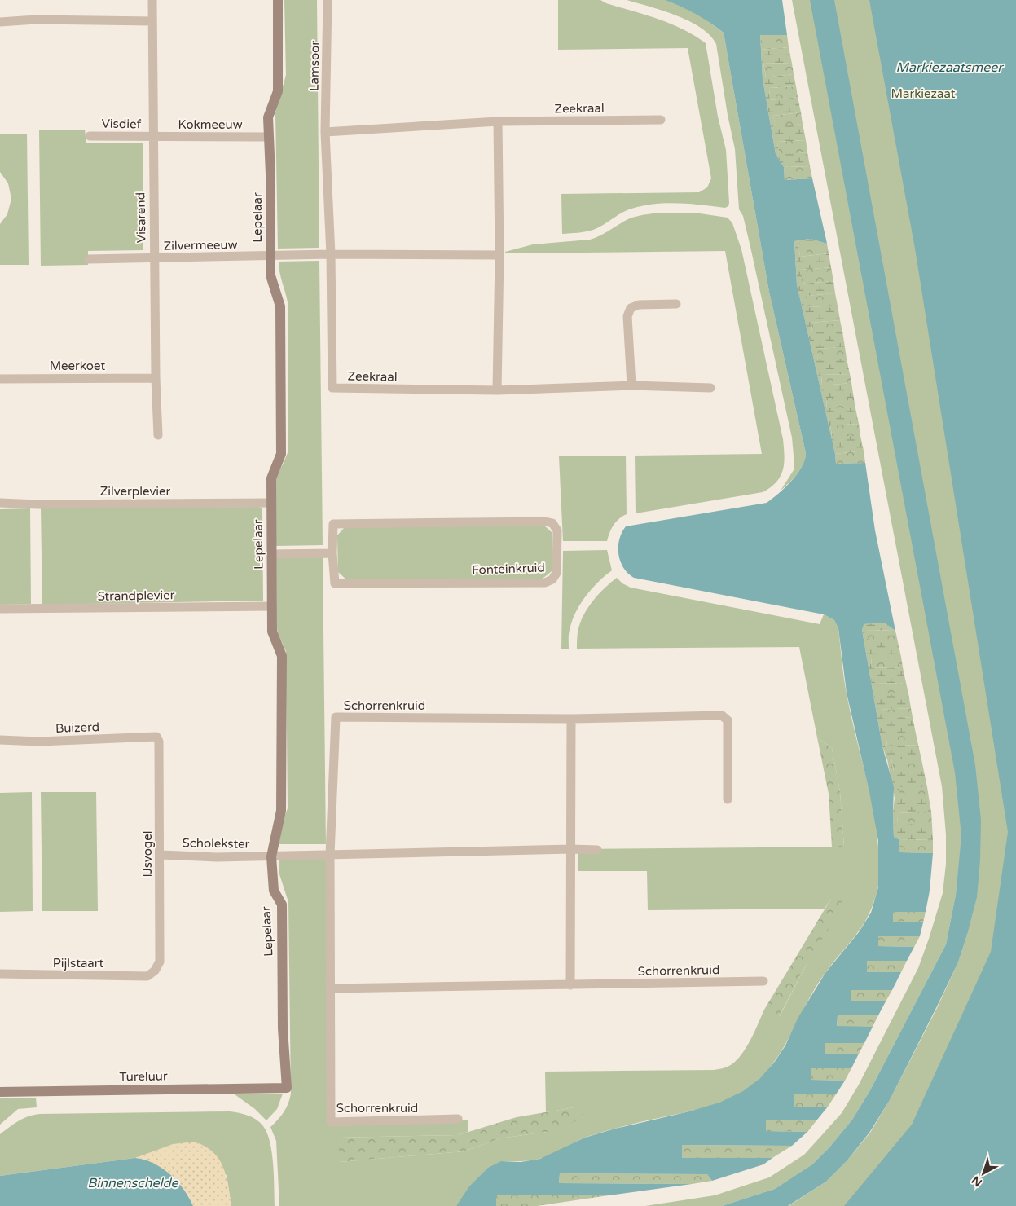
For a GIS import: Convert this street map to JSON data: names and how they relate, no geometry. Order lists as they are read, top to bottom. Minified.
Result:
{"streets":{"street":["Lamsoor","Zeekraal","Visdief","Kokmeeuw","Visarend","Lepelaar","Zilvermeeuw","Meerkoet","Zilverplevier","Fonteinkruid","Strandplevier","Schorrenkruid","Buizerd","Scholekster","IJsvogel","Pijlstaart","Tureluur"]},"crossings":[["Lamsoor","Zeekraal"],["Visdief","Kokmeeuw"],["Visdief","Visarend"],["Kokmeeuw","Visarend"],["Kokmeeuw","Lepelaar"],["Visarend","Zilvermeeuw"],["Visarend","Meerkoet"],["Lepelaar","Zilvermeeuw"],["Lepelaar","Zilverplevier"],["Lepelaar","Strandplevier"],["Lepelaar","Scholekster"],["Lepelaar","Tureluur"],["Buizerd","IJsvogel"],["Scholekster","IJsvogel"],["IJsvogel","Pijlstaart"]],"water":["Markiezaatsmeer","Binnenschelde"],"parks":["Markiezaat"],"north":"bottom left"}
